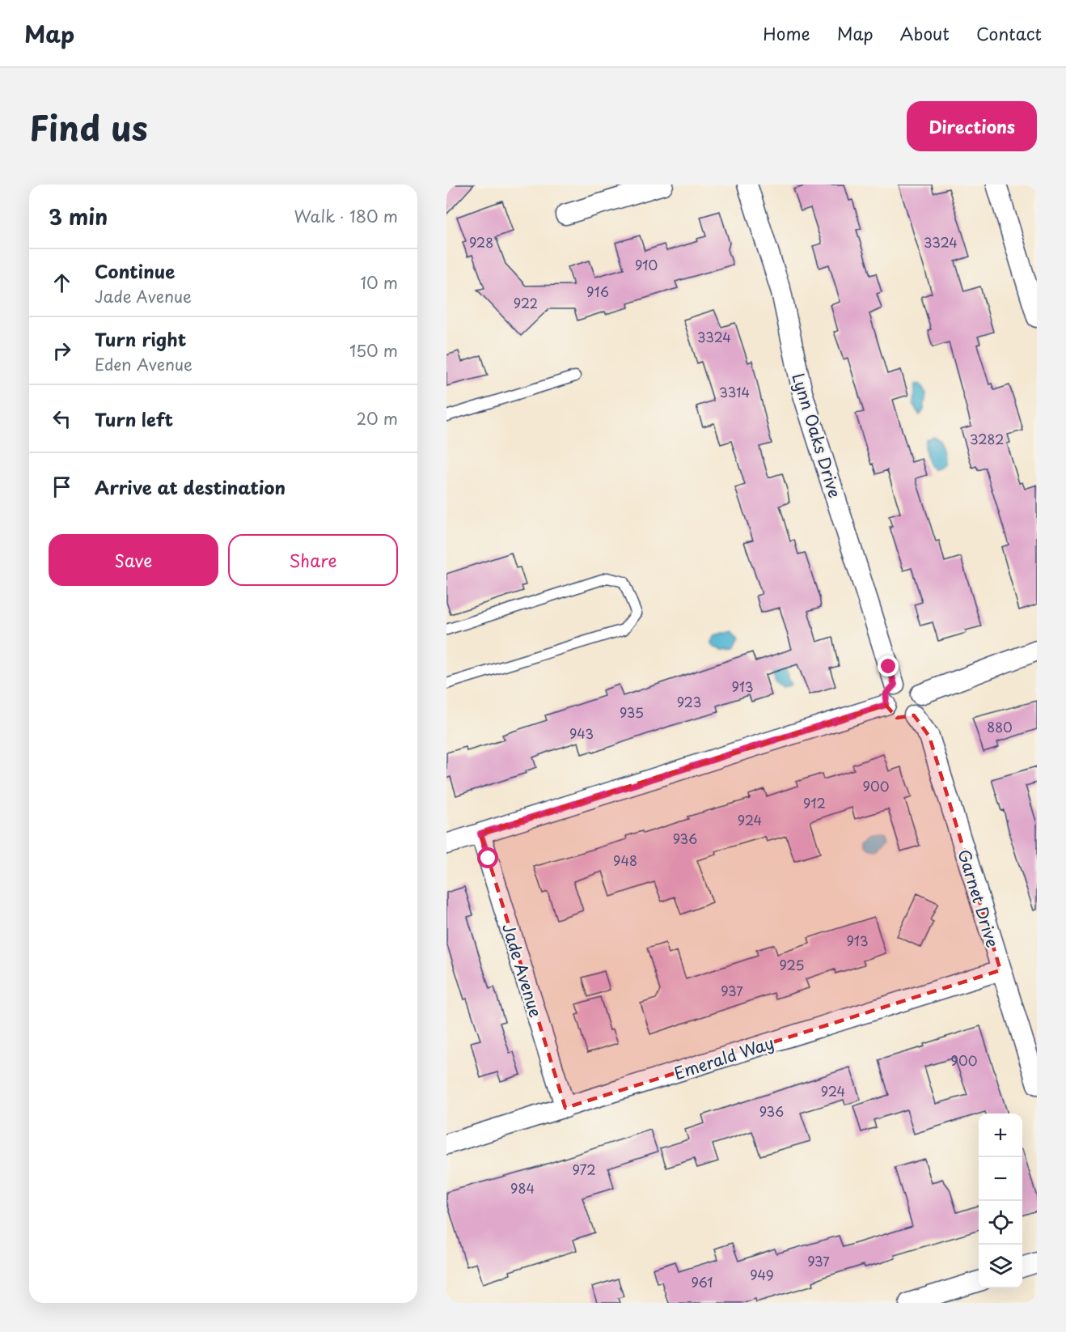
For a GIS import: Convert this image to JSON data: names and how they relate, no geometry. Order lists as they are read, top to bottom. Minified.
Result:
{"streets":{"street":["Lynn Oaks Drive","Garnet Drive","Jade Avenue","Emerald Way"]},"crossings":[["Lynn Oaks Drive","Garnet Drive"],["Garnet Drive","Emerald Way"],["Jade Avenue","Emerald Way"]],"house_numbers":["928","3324","910","916","922","3324","3314","3282","913","923","935","880","943","900","912","924","936","948","913","925","937","900","924","936","972","984","937","949","961"],"page":{"header":"Map","nav":["Home","Map","About","Contact"],"title":"Find us","buttons":["Directions",["Save","Share"]],"heading":["3 min","Walk · 180 m"],"list":[["Continue","Jade Avenue","10 m"],["Turn right","Eden Avenue","150 m"],["Turn left","20 m"],"Arrive at destination"],"map_buttons":["+","−"]}}
